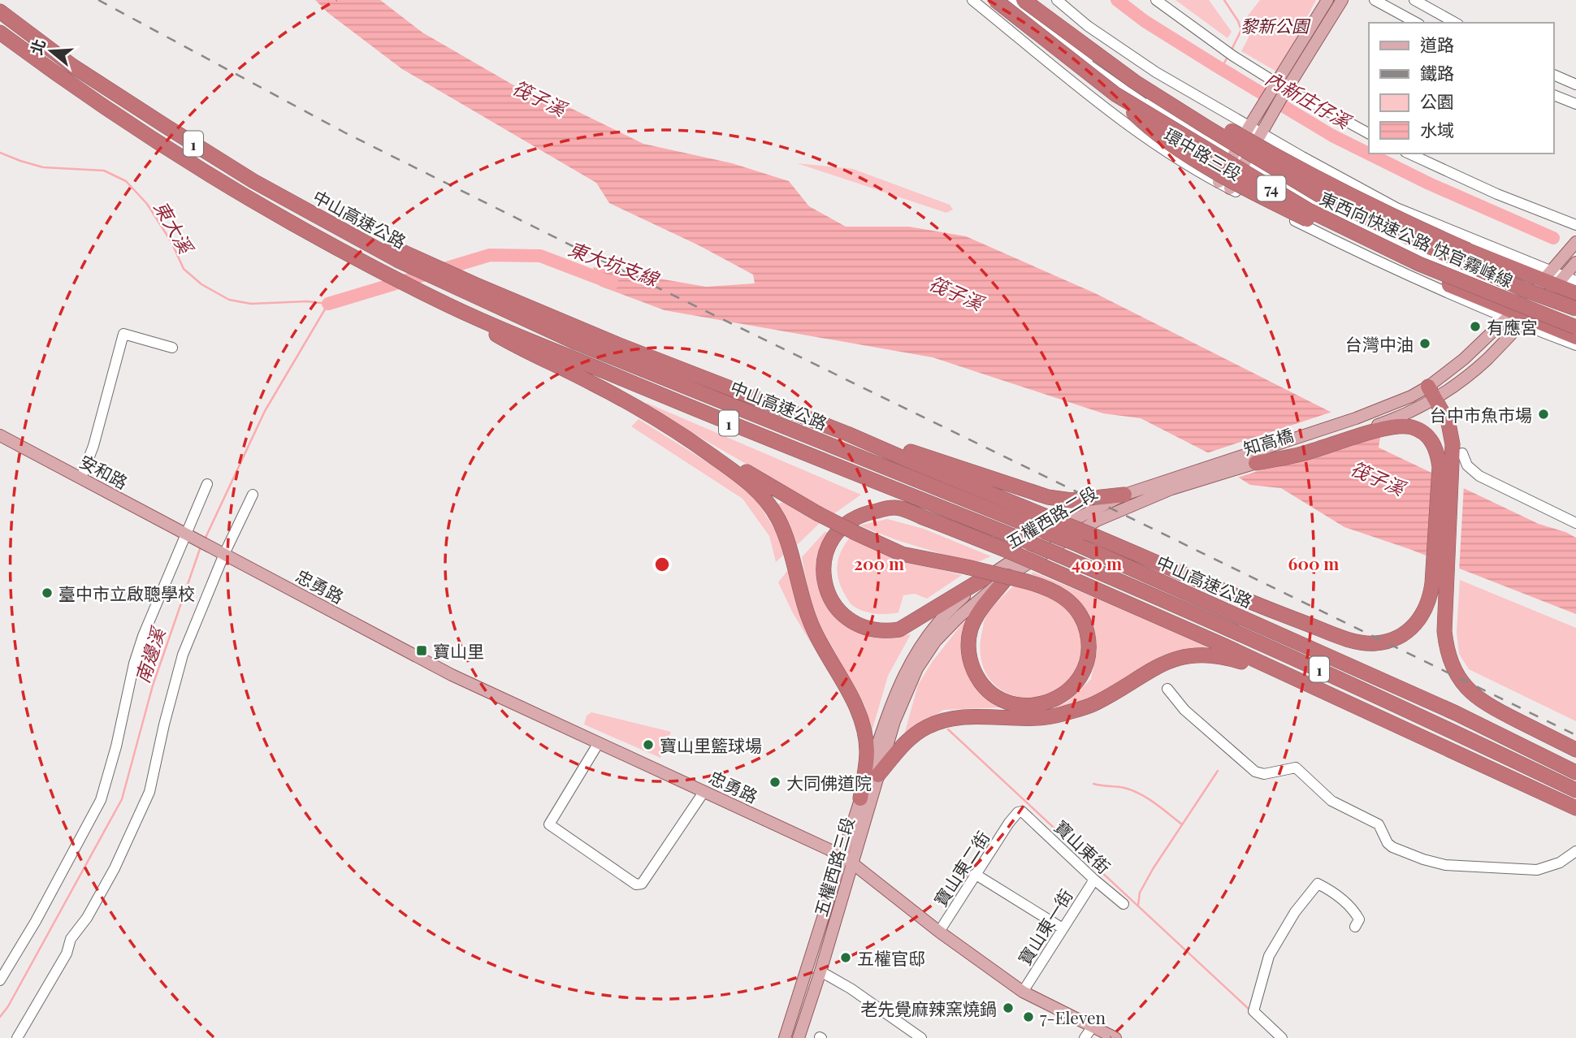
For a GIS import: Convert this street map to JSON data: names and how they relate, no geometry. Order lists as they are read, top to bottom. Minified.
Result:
{"streets":{"highway":["1","74","中山高速公路","東西向快速公路 快官霧峰線"],"main road":["知高橋","安和路","五權西路二段","忠勇路","五權西路三段"],"street":["環中路三段","寶山東街","寶山東二街","寶山東一街"]},"crossings":[["知高橋","五權西路二段"],["安和路","忠勇路"],["五權西路二段","五權西路三段"],["忠勇路","五權西路三段"],["忠勇路","寶山東二街"],["忠勇路","寶山東一街"],["寶山東街","寶山東二街"],["寶山東街","寶山東一街"]],"water":["筏子溪","內新庄仔溪","東大溪","東大坑支線","南邊溪"],"parks":["黎新公園"],"places":{"other":["有應宮","台灣中油","台中市魚市場","臺中市立啟聰學校","寶山里籃球場","大同佛道院","五權官邸","老先覺麻辣窯燒鍋","7-Eleven"],"transit":["寶山里"]},"legend":["道路","鐵路","公園","水域"],"north":"left","rings":["200 m","400 m","600 m"]}
